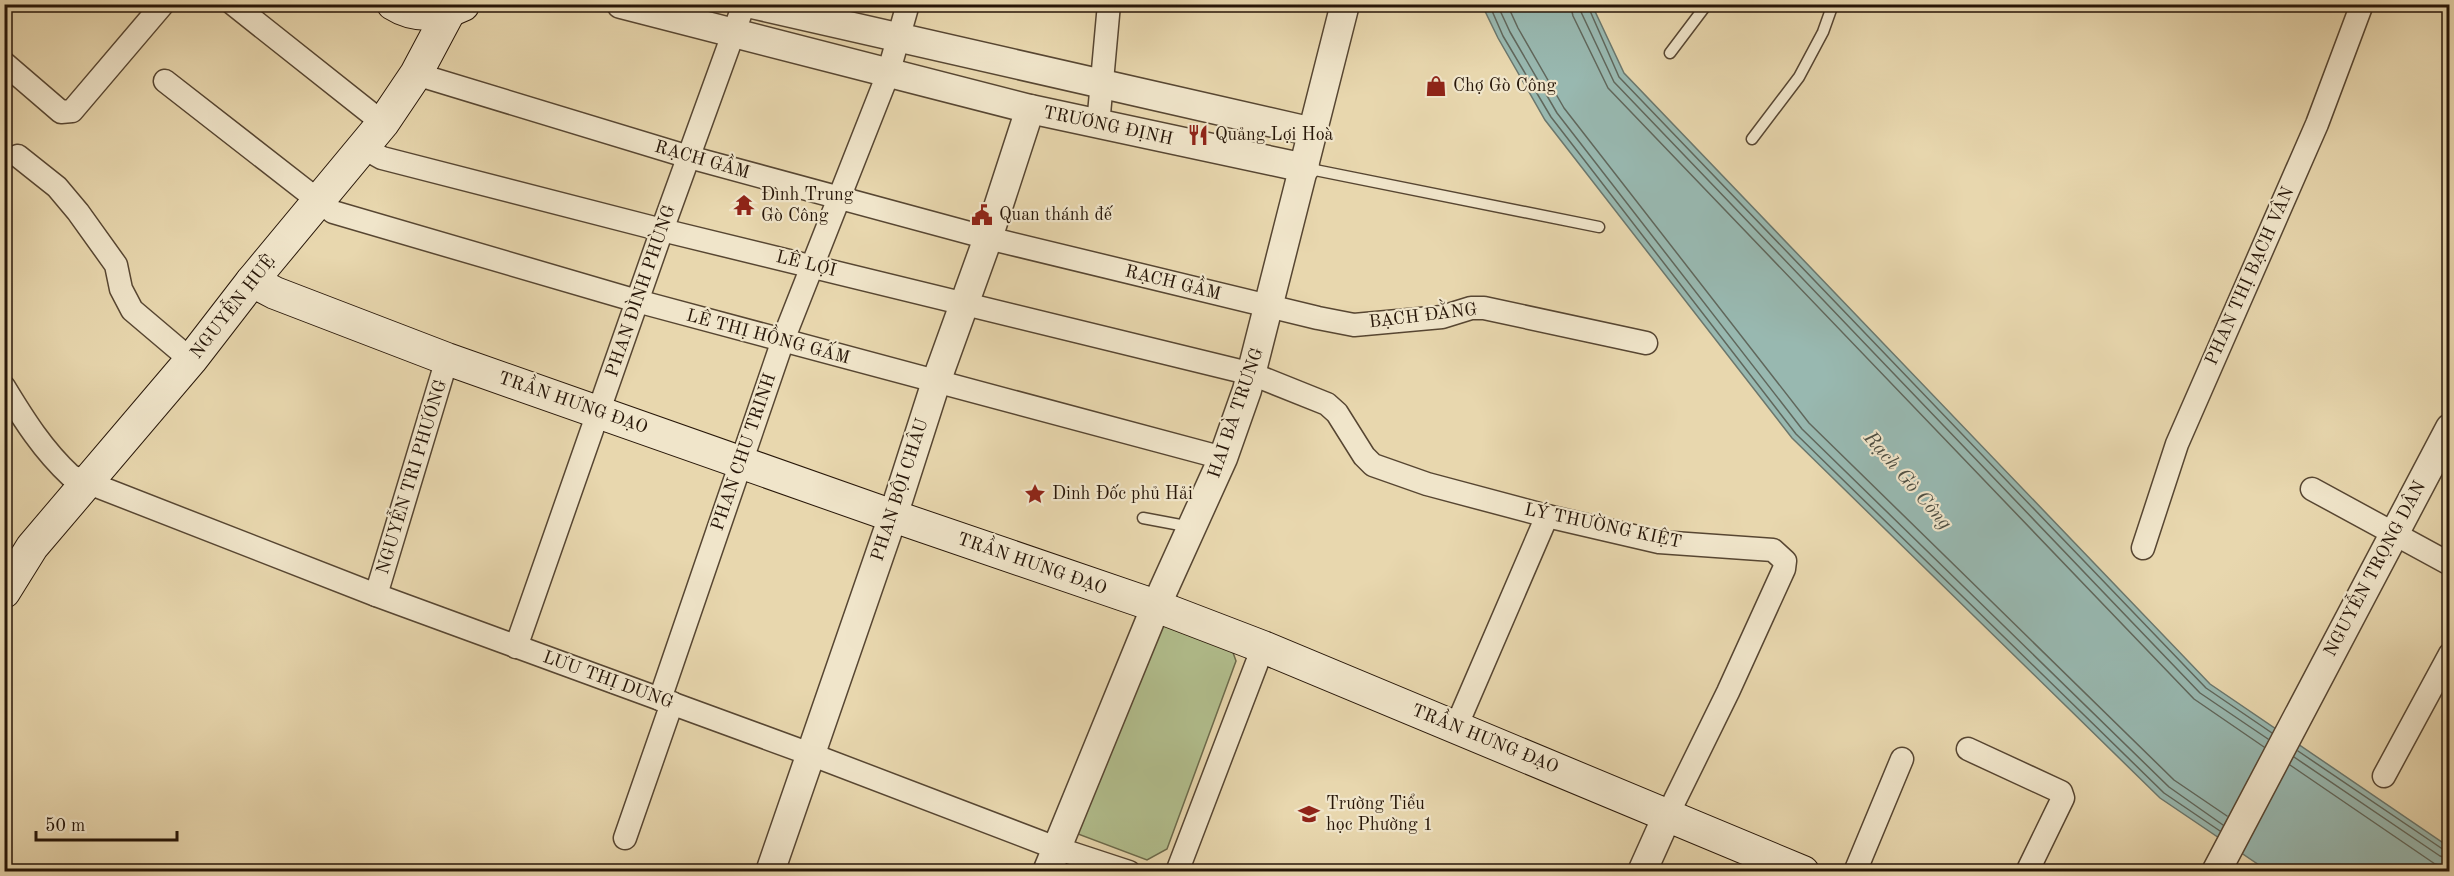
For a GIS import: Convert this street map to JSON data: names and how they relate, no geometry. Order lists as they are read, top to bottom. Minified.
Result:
{"streets":{"main road":["NGUYỄN HUỆ","TRẦN HƯNG ĐẠO"],"street":["TRƯƠNG ĐỊNH","RẠCH GẦM","LÊ LỢI","PHAN THỊ BẠCH VÂN","PHAN ĐÌNH PHÙNG","BẠCH ĐẰNG","LÊ THỊ HỒNG GẤM","HAI BÀ TRƯNG","PHAN CHU TRINH","NGUYỄN TRI PHƯƠNG","PHAN BỘI CHÂU","LÝ THƯỜNG KIỆT","NGUYỄN TRỌNG DÂN","LƯU THỊ DUNG"]},"crossings":[["TRƯƠNG ĐỊNH","PHAN ĐÌNH PHÙNG"],["TRƯƠNG ĐỊNH","HAI BÀ TRƯNG"],["TRƯƠNG ĐỊNH","PHAN CHU TRINH"],["TRƯƠNG ĐỊNH","PHAN BỘI CHÂU"],["RẠCH GẦM","PHAN ĐÌNH PHÙNG"],["RẠCH GẦM","NGUYỄN HUỆ"],["RẠCH GẦM","BẠCH ĐẰNG"],["RẠCH GẦM","HAI BÀ TRƯNG"],["RẠCH GẦM","PHAN CHU TRINH"],["RẠCH GẦM","PHAN BỘI CHÂU"],["LÊ LỢI","PHAN ĐÌNH PHÙNG"],["LÊ LỢI","NGUYỄN HUỆ"],["LÊ LỢI","HAI BÀ TRƯNG"],["LÊ LỢI","PHAN CHU TRINH"],["LÊ LỢI","PHAN BỘI CHÂU"],["LÊ LỢI","LÝ THƯỜNG KIỆT"],["PHAN ĐÌNH PHÙNG","LÊ THỊ HỒNG GẤM"],["PHAN ĐÌNH PHÙNG","TRẦN HƯNG ĐẠO"],["PHAN ĐÌNH PHÙNG","LƯU THỊ DUNG"],["NGUYỄN HUỆ","LÊ THỊ HỒNG GẤM"],["NGUYỄN HUỆ","TRẦN HƯNG ĐẠO"],["NGUYỄN HUỆ","LƯU THỊ DUNG"],["BẠCH ĐẰNG","HAI BÀ TRƯNG"],["LÊ THỊ HỒNG GẤM","HAI BÀ TRƯNG"],["LÊ THỊ HỒNG GẤM","PHAN CHU TRINH"],["LÊ THỊ HỒNG GẤM","PHAN BỘI CHÂU"],["TRẦN HƯNG ĐẠO","HAI BÀ TRƯNG"],["TRẦN HƯNG ĐẠO","PHAN CHU TRINH"],["TRẦN HƯNG ĐẠO","NGUYỄN TRI PHƯƠNG"],["TRẦN HƯNG ĐẠO","PHAN BỘI CHÂU"],["TRẦN HƯNG ĐẠO","LÝ THƯỜNG KIỆT"],["HAI BÀ TRƯNG","LÝ THƯỜNG KIỆT"],["HAI BÀ TRƯNG","LƯU THỊ DUNG"],["PHAN CHU TRINH","LƯU THỊ DUNG"],["NGUYỄN TRI PHƯƠNG","LƯU THỊ DUNG"],["PHAN BỘI CHÂU","LƯU THỊ DUNG"]],"water":["Rạch Gò Công"],"places":{"shop":["Chợ Gò Công"],"restaurant":["Quảng Lợi Hoà"],"temple":["Đình Trung Gò Công"],"public building":["Quan thánh đế"],"place":["Dinh Đốc phủ Hải"],"school or university":["Trường Tiểu học Phường 1"]},"scale_bar":"50 m"}
